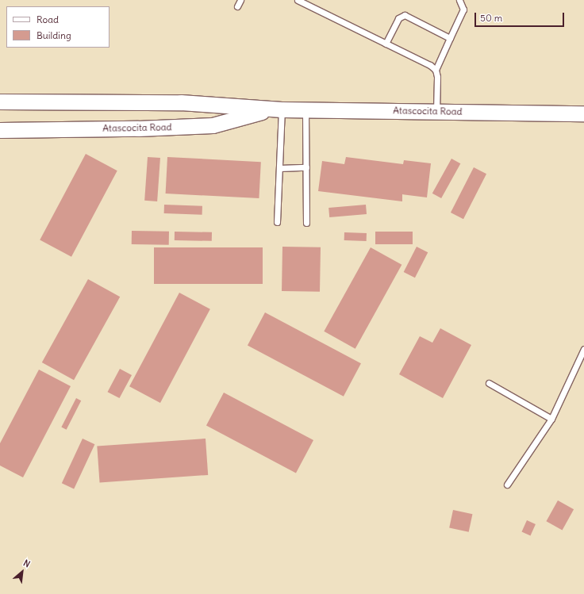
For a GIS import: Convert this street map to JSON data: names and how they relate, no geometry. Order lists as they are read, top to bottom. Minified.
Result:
{"streets":{"main road":["Atascocita Road"]},"legend":["Road","Building"],"scale_bar":"50 m","north":"top right"}
